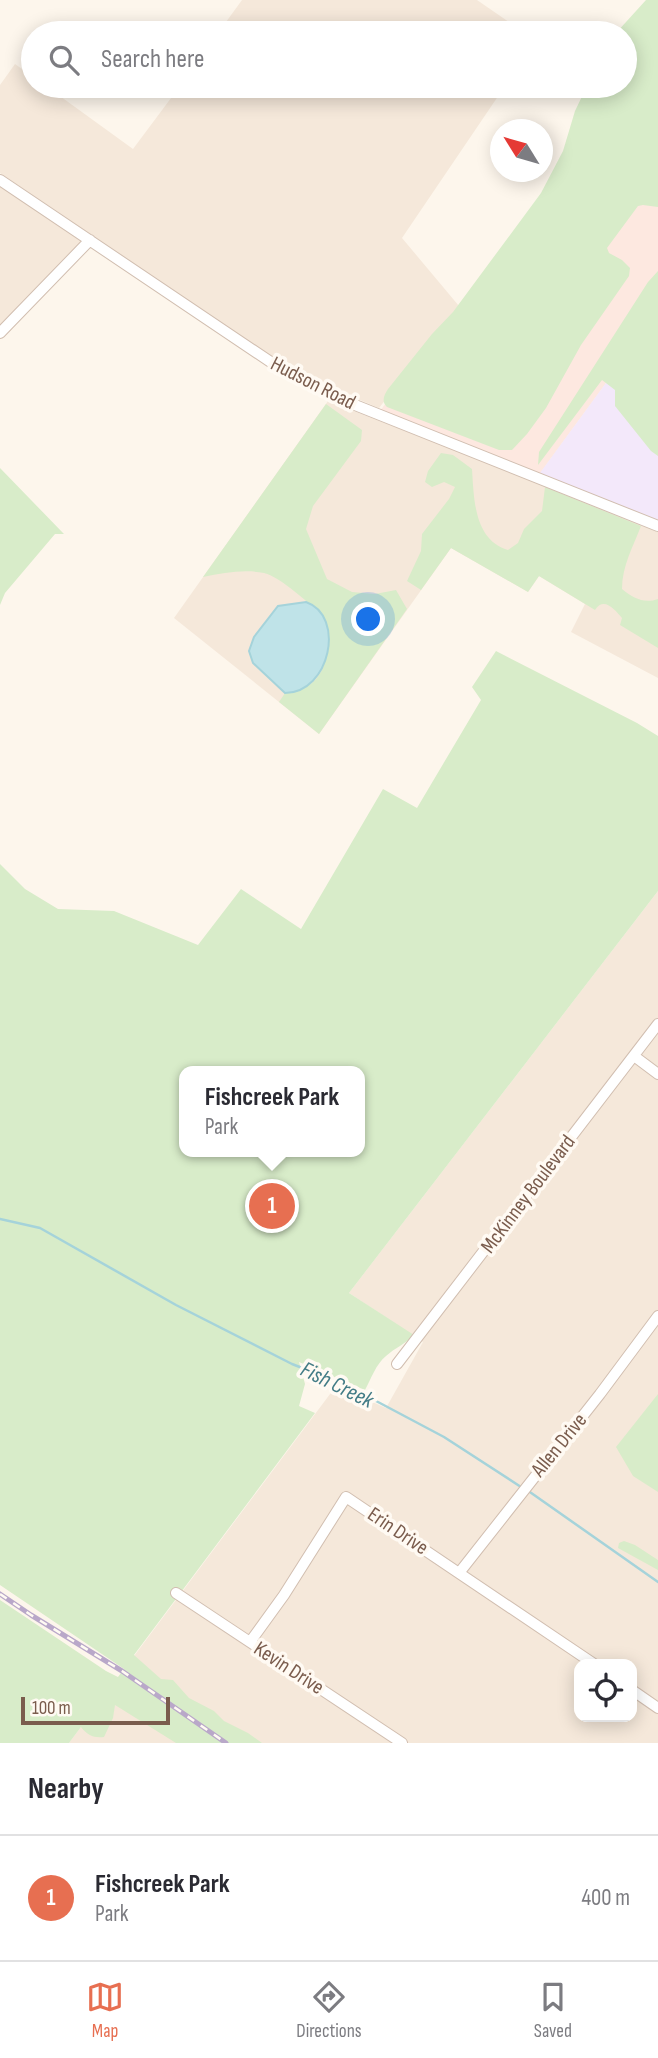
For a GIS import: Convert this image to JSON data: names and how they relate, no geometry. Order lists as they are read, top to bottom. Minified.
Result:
{"streets":{"street":["Hudson Road","McKinney Boulevard","Allen Drive","Erin Drive","Kevin Drive"]},"crossings":[["Allen Drive","Erin Drive"],["Erin Drive","Kevin Drive"]],"water":["Fish Creek"],"scale_bar":"100 m","north":"top left","page":{"search":"Search here","popup":["Fishcreek Park","Park"],"pins":"1","scale":"100 m","heading":"Nearby","list":[{"mark":"1","name":"Fishcreek Park","note":"Park","value":"400 m"}],"nav":["Map","Directions","Saved"]}}
